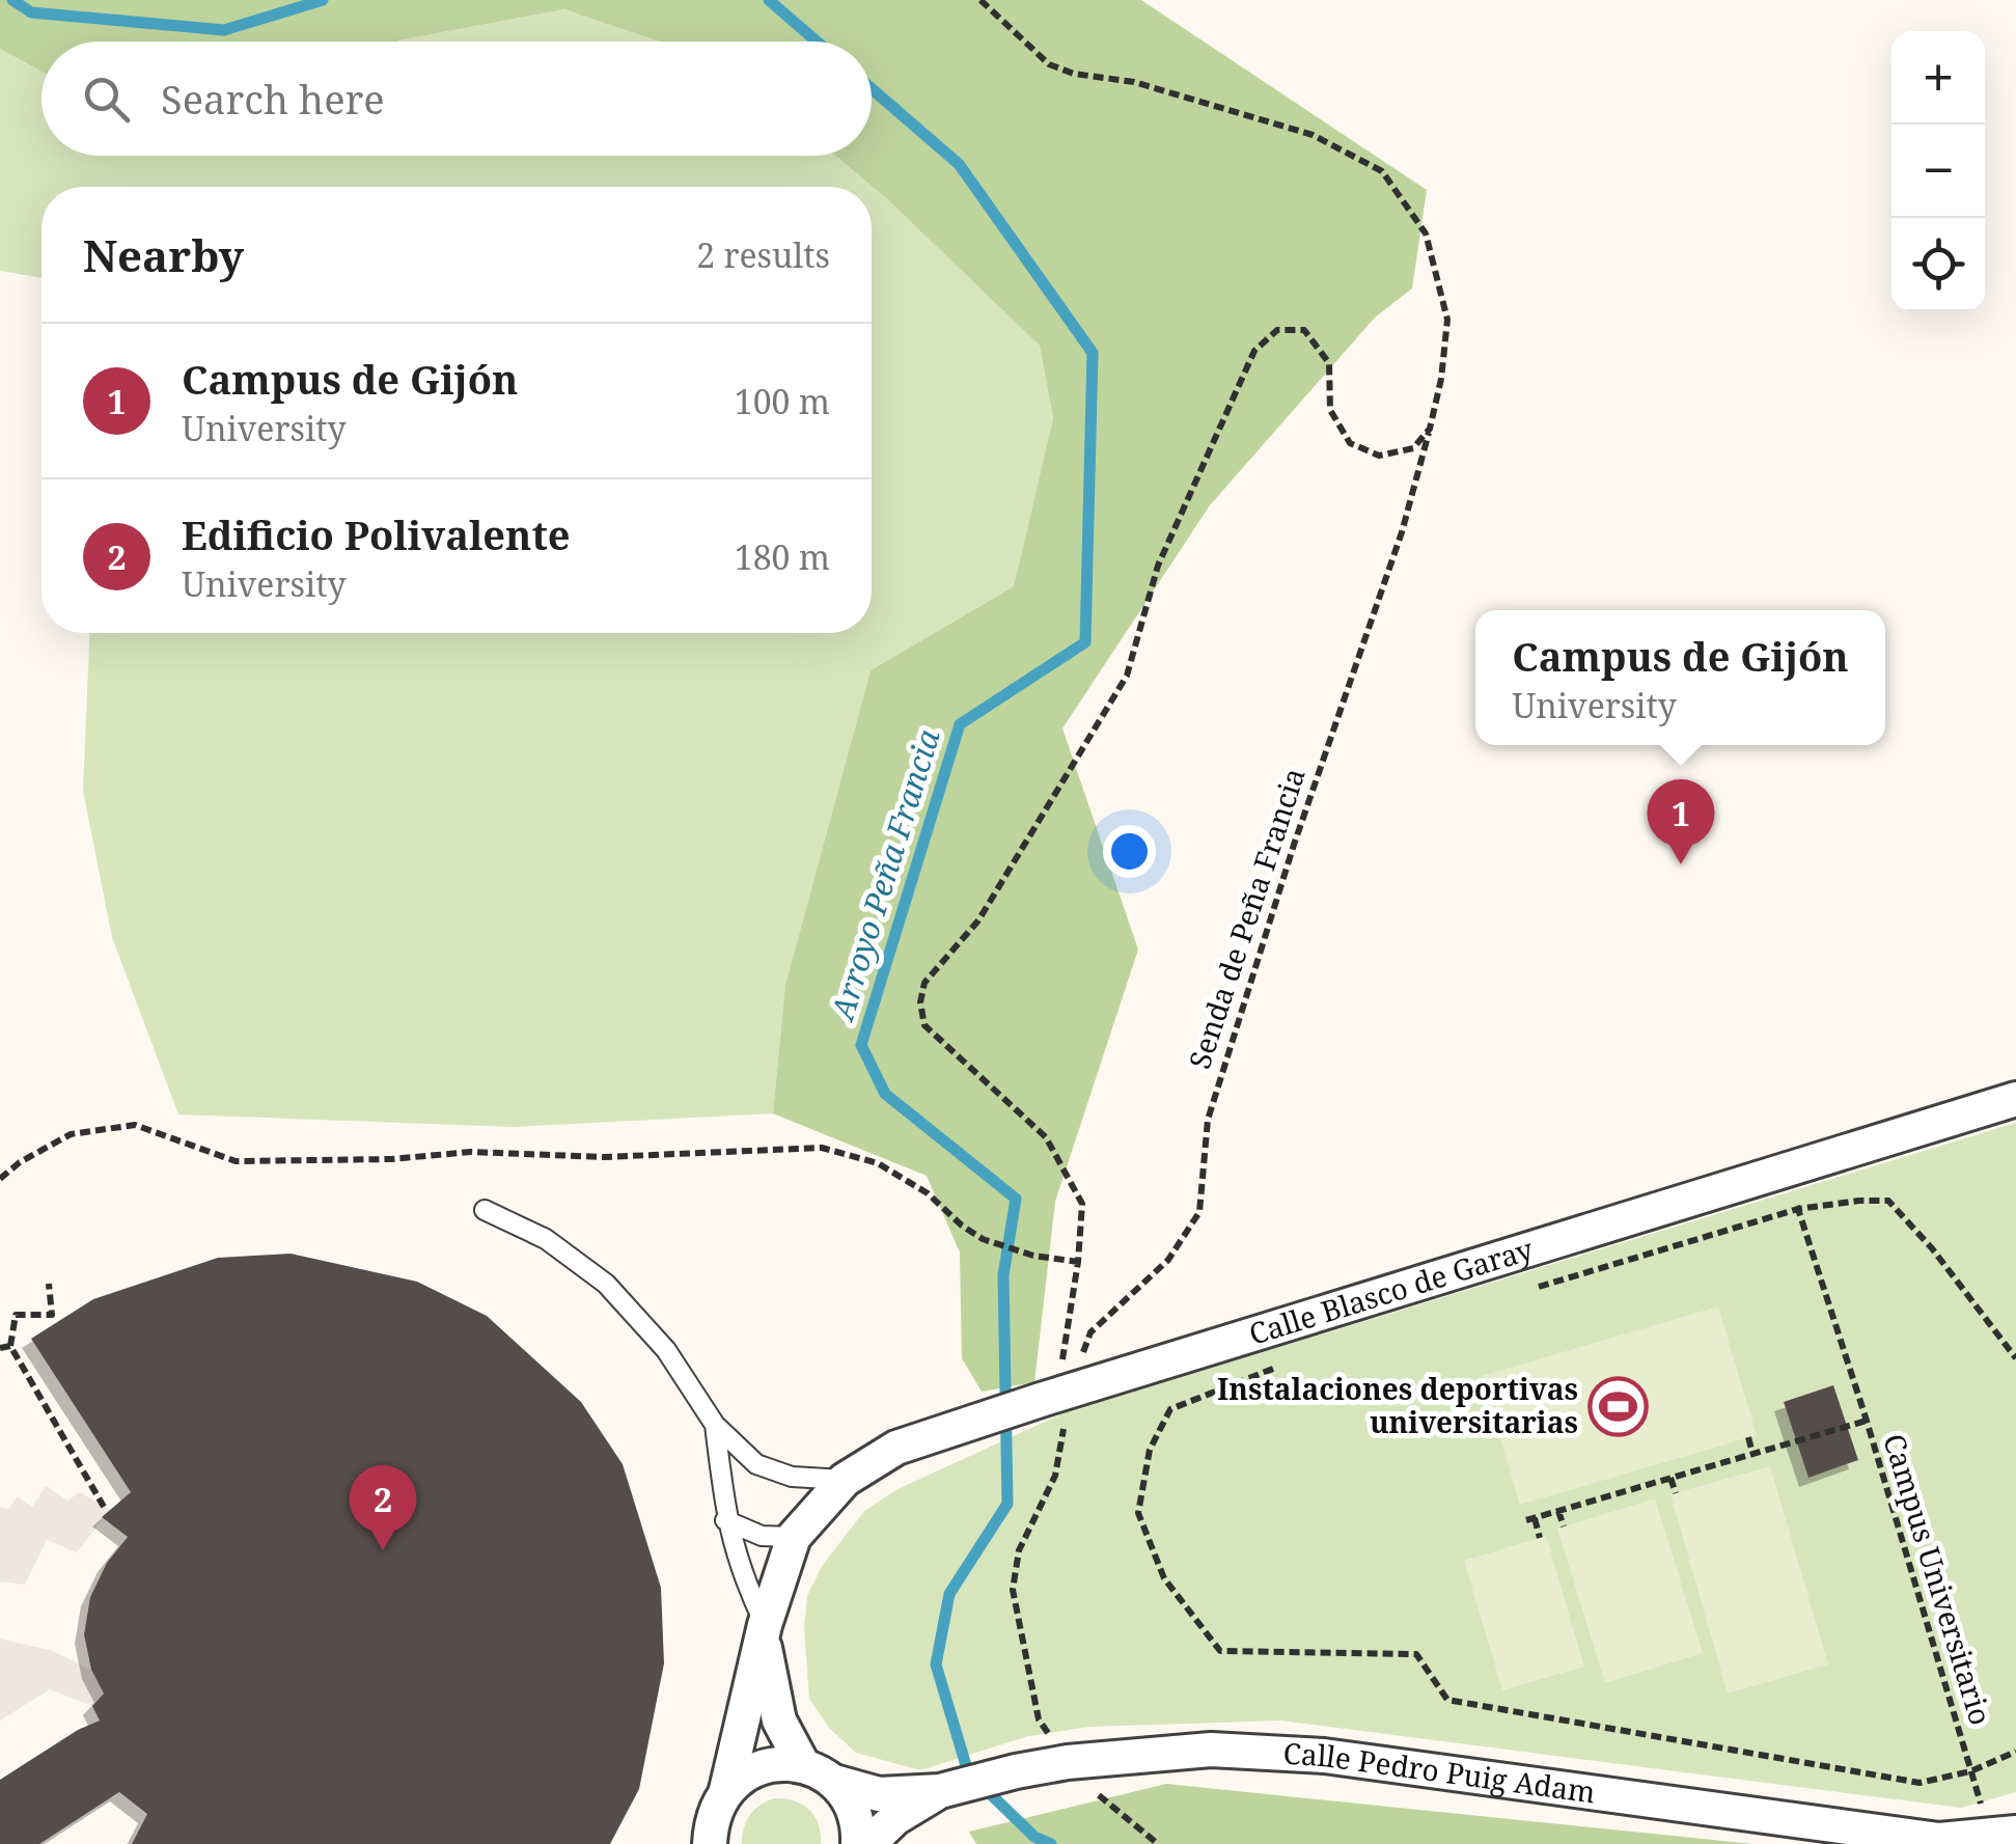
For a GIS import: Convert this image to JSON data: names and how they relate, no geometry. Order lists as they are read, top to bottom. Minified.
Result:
{"streets":{"street":["Calle Blasco de Garay","Calle Pedro Puig Adam"],"path":["Senda de Peña Francia","Campus Universitario"]},"crossings":[["Senda de Peña Francia","Calle Blasco de Garay"],["Senda de Peña Francia","Calle Pedro Puig Adam"],["Calle Blasco de Garay","Campus Universitario"]],"water":["Arroyo Peña Francia"],"places":{"sports":["Instalaciones deportivas universitarias"]},"page":{"map_buttons":["+","−"],"search":"Search here","heading":["Nearby","2 results"],"list":[{"mark":"1","name":"Campus de Gijón","note":"University","value":"100 m"},{"mark":"2","name":"Edificio Polivalente","note":"University","value":"180 m"}],"popup":["Campus de Gijón","University"],"pins":["1","2"]}}
